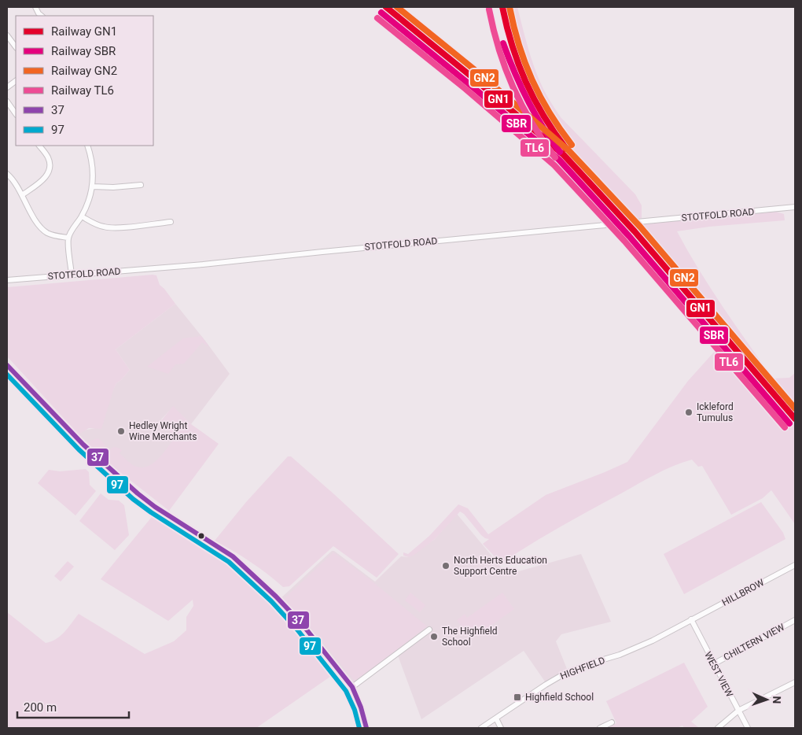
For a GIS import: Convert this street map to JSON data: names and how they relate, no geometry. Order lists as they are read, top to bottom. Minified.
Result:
{"streets":{"street":["STOTFOLD ROAD","HILLBROW","CHILTERN VIEW","HIGHFIELD","WEST VIEW"]},"crossings":[["HILLBROW","HIGHFIELD"],["HILLBROW","WEST VIEW"],["CHILTERN VIEW","WEST VIEW"],["HIGHFIELD","WEST VIEW"]],"places":{"other":["Ickleford Tumulus","Hedley Wright Wine Merchants","North Herts Education Support Centre","The Highfield School"],"transit":["Highfield School"]},"lines":["rail line GN1","rail line GN2","rail line TL6","rail line SBR","transit line 37","transit line 97"],"legend":["Railway GN1","Railway SBR","Railway GN2","Railway TL6","37","97"],"scale_bar":"200 m","north":"right"}
